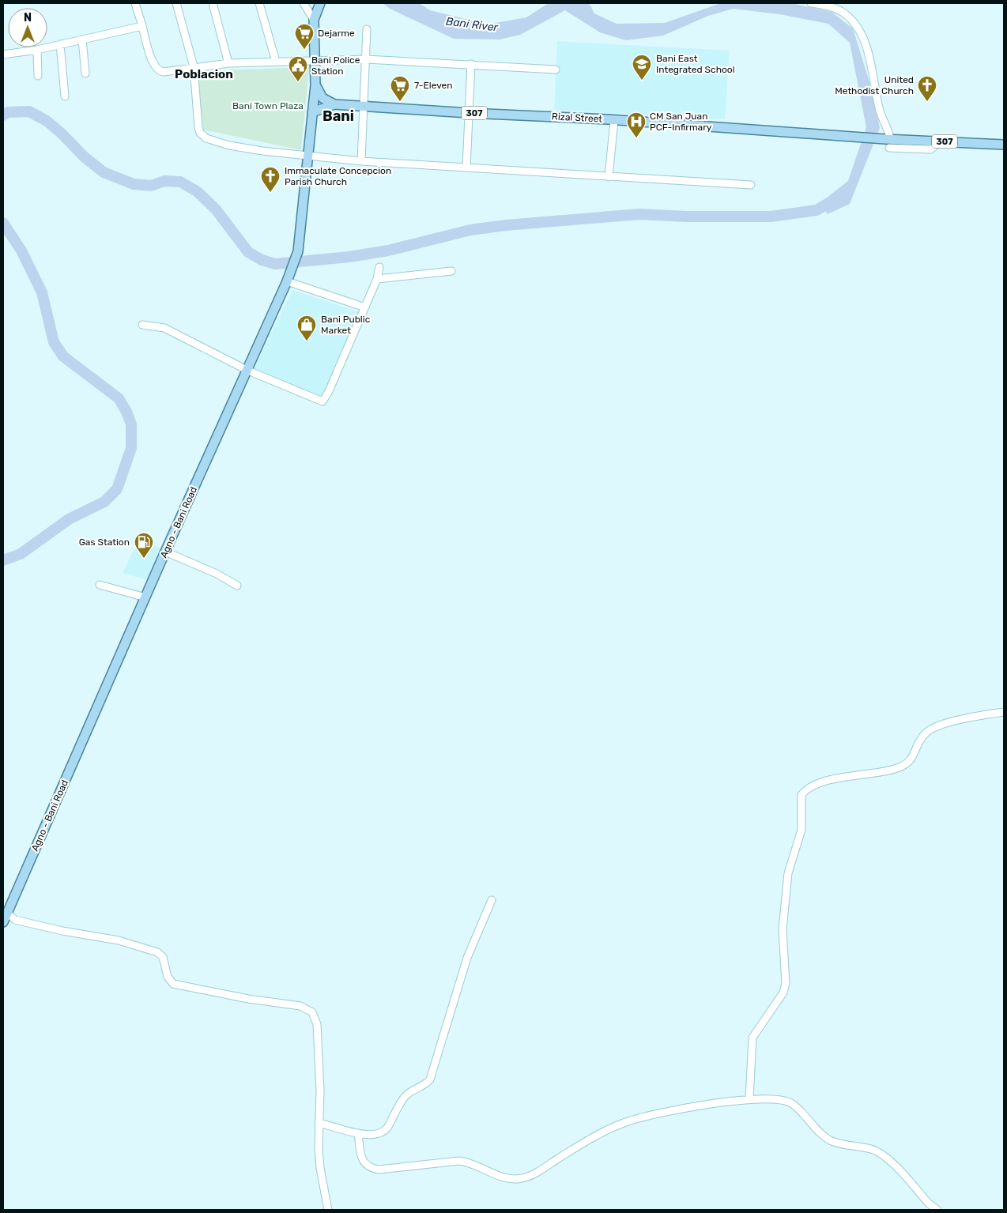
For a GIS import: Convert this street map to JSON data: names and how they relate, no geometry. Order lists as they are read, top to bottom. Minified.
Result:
{"streets":{"main road":["307","Rizal Street","Agno - Bani Road"]},"crossings":[["307","Rizal Street"]],"districts":["Poblacion","Bani"],"water":["Bani River"],"parks":["Bani Town Plaza"],"places":{"supermarket":["Dejarme","7-Eleven"],"school or university":["Bani East Integrated School"],"public building":["Bani Police Station"],"church":["United Methodist Church","Immaculate Concepcion Parish Church"],"hospital":["CM San Juan PCF-Infirmary"],"shop":["Bani Public Market"],"fuel station":["Gas Station"]},"north":"top"}
